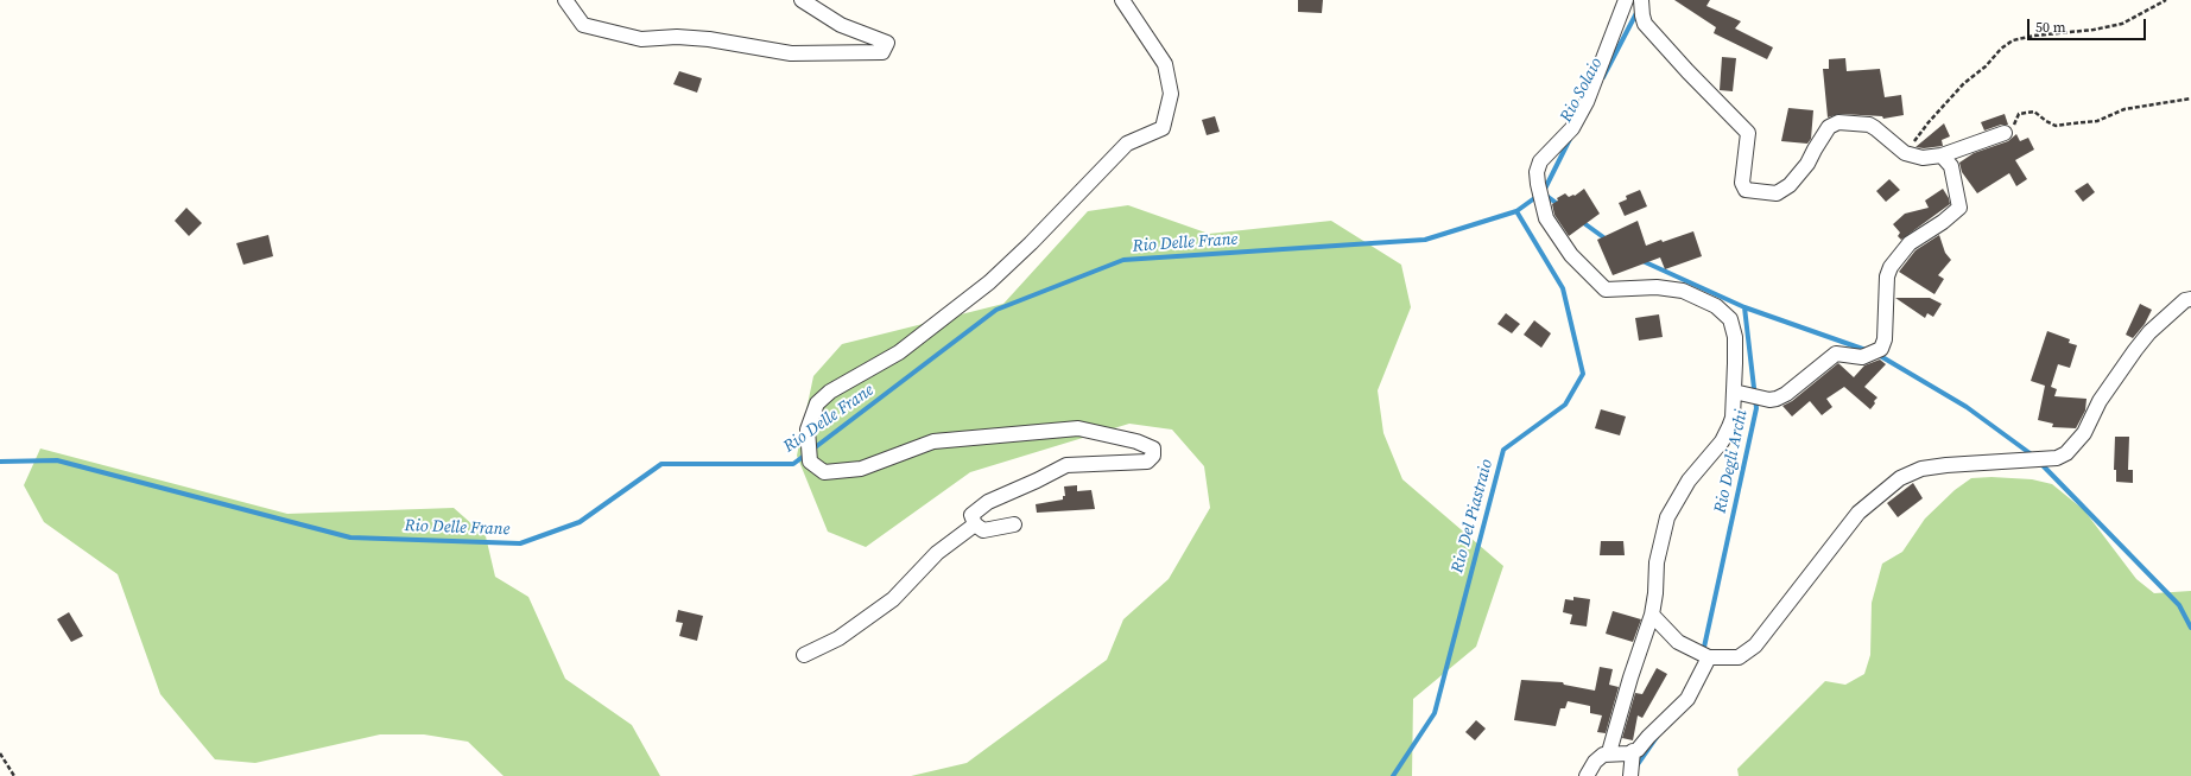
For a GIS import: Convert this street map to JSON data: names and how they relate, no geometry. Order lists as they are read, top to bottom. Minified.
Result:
{"water":["Rio Solaio","Rio Delle Frane","Rio Degli Archi","Rio Del Piastraio"],"scale_bar":"50 m"}
